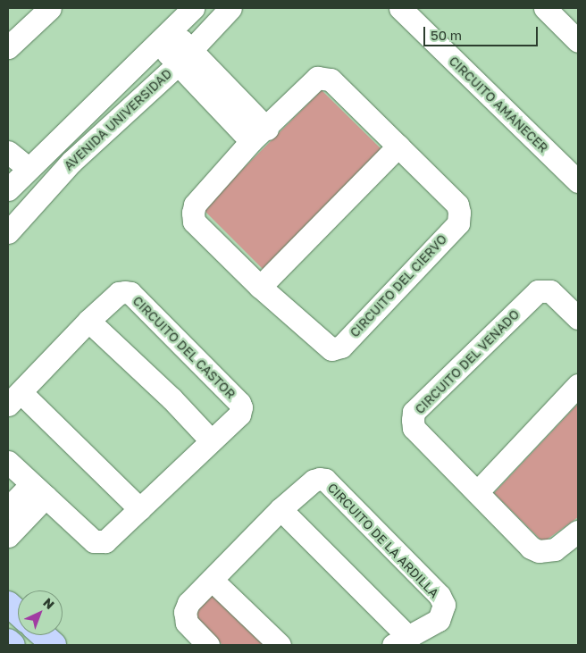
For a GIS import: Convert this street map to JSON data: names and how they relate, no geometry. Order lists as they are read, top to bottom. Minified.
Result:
{"streets":{"street":["CIRCUITO AMANECER","AVENIDA UNIVERSIDAD","CIRCUITO DEL CIERVO","CIRCUITO DEL CASTOR","CIRCUITO DEL VENADO","CIRCUITO DE LA ARDILLA"]},"scale_bar":"50 m","north":"top right"}
